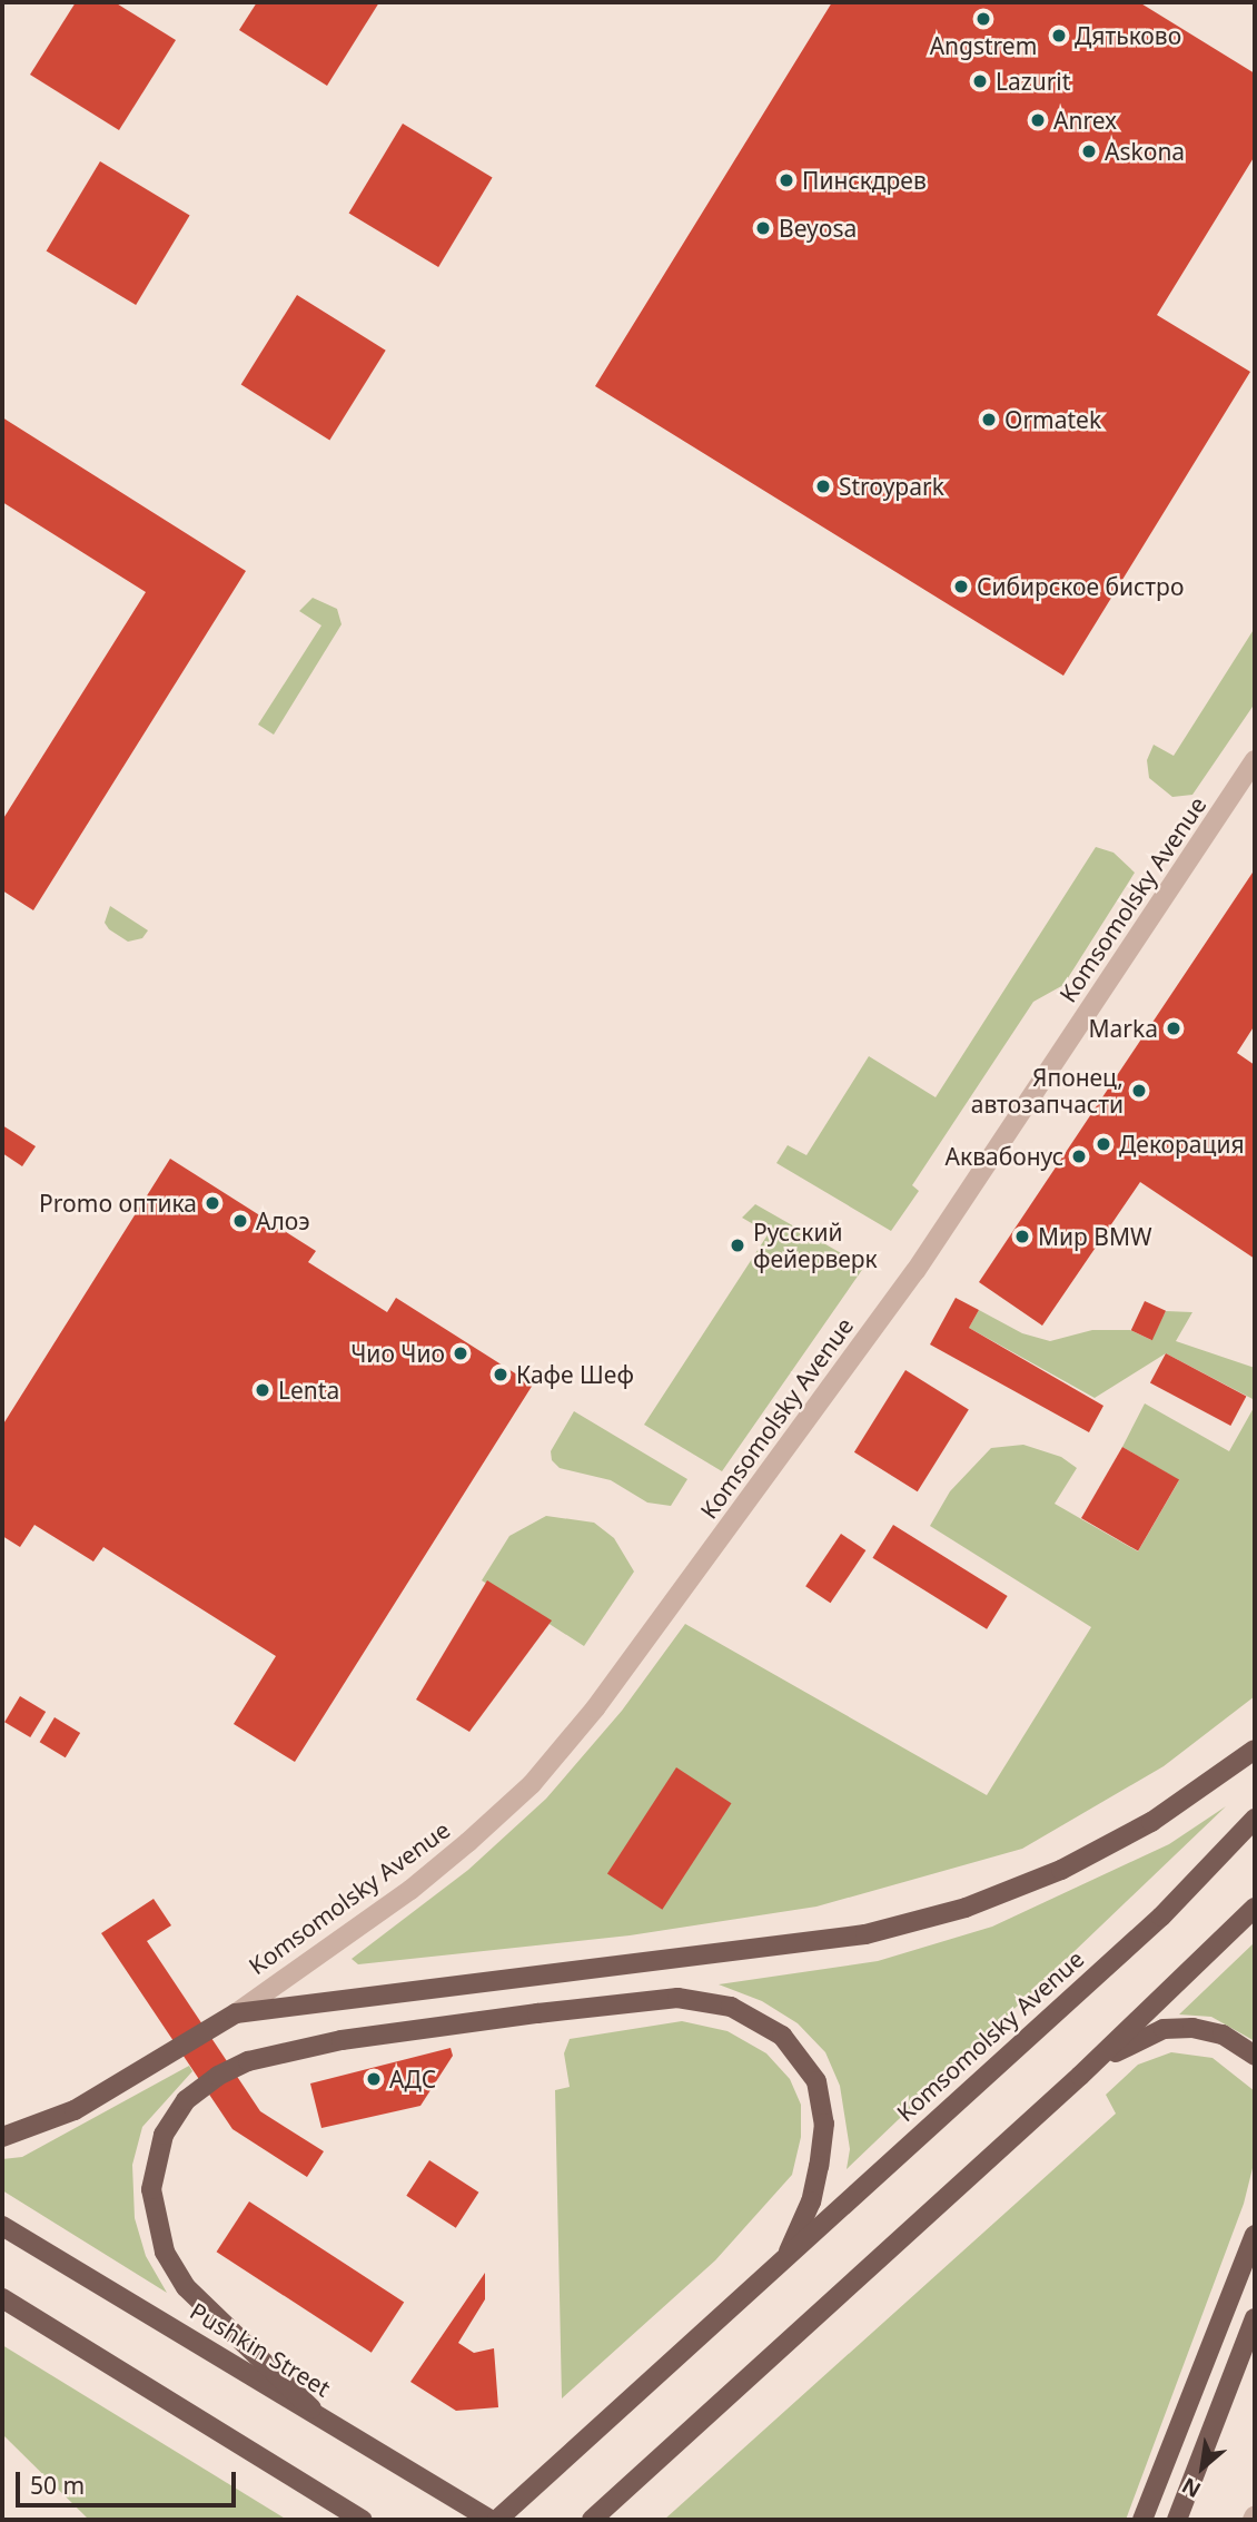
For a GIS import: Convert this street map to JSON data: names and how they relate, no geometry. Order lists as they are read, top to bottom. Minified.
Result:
{"streets":{"main road":["Komsomolsky Avenue","Pushkin Street"]},"places":["Angstrem","Дятьково","Lazurit","Anrex","Askona","Пинскдрев","Beyosa","Ormatek","Stroypark","Сибирское бистро","Marka","Японец, автозапчасти","Декорация","Аквабонус","Promo оптика","Алоэ","Мир BMW","Русский фейерверк","Чио Чио","Кафе Шеф","Lenta","АДС"],"scale_bar":"50 m","north":"bottom left"}
